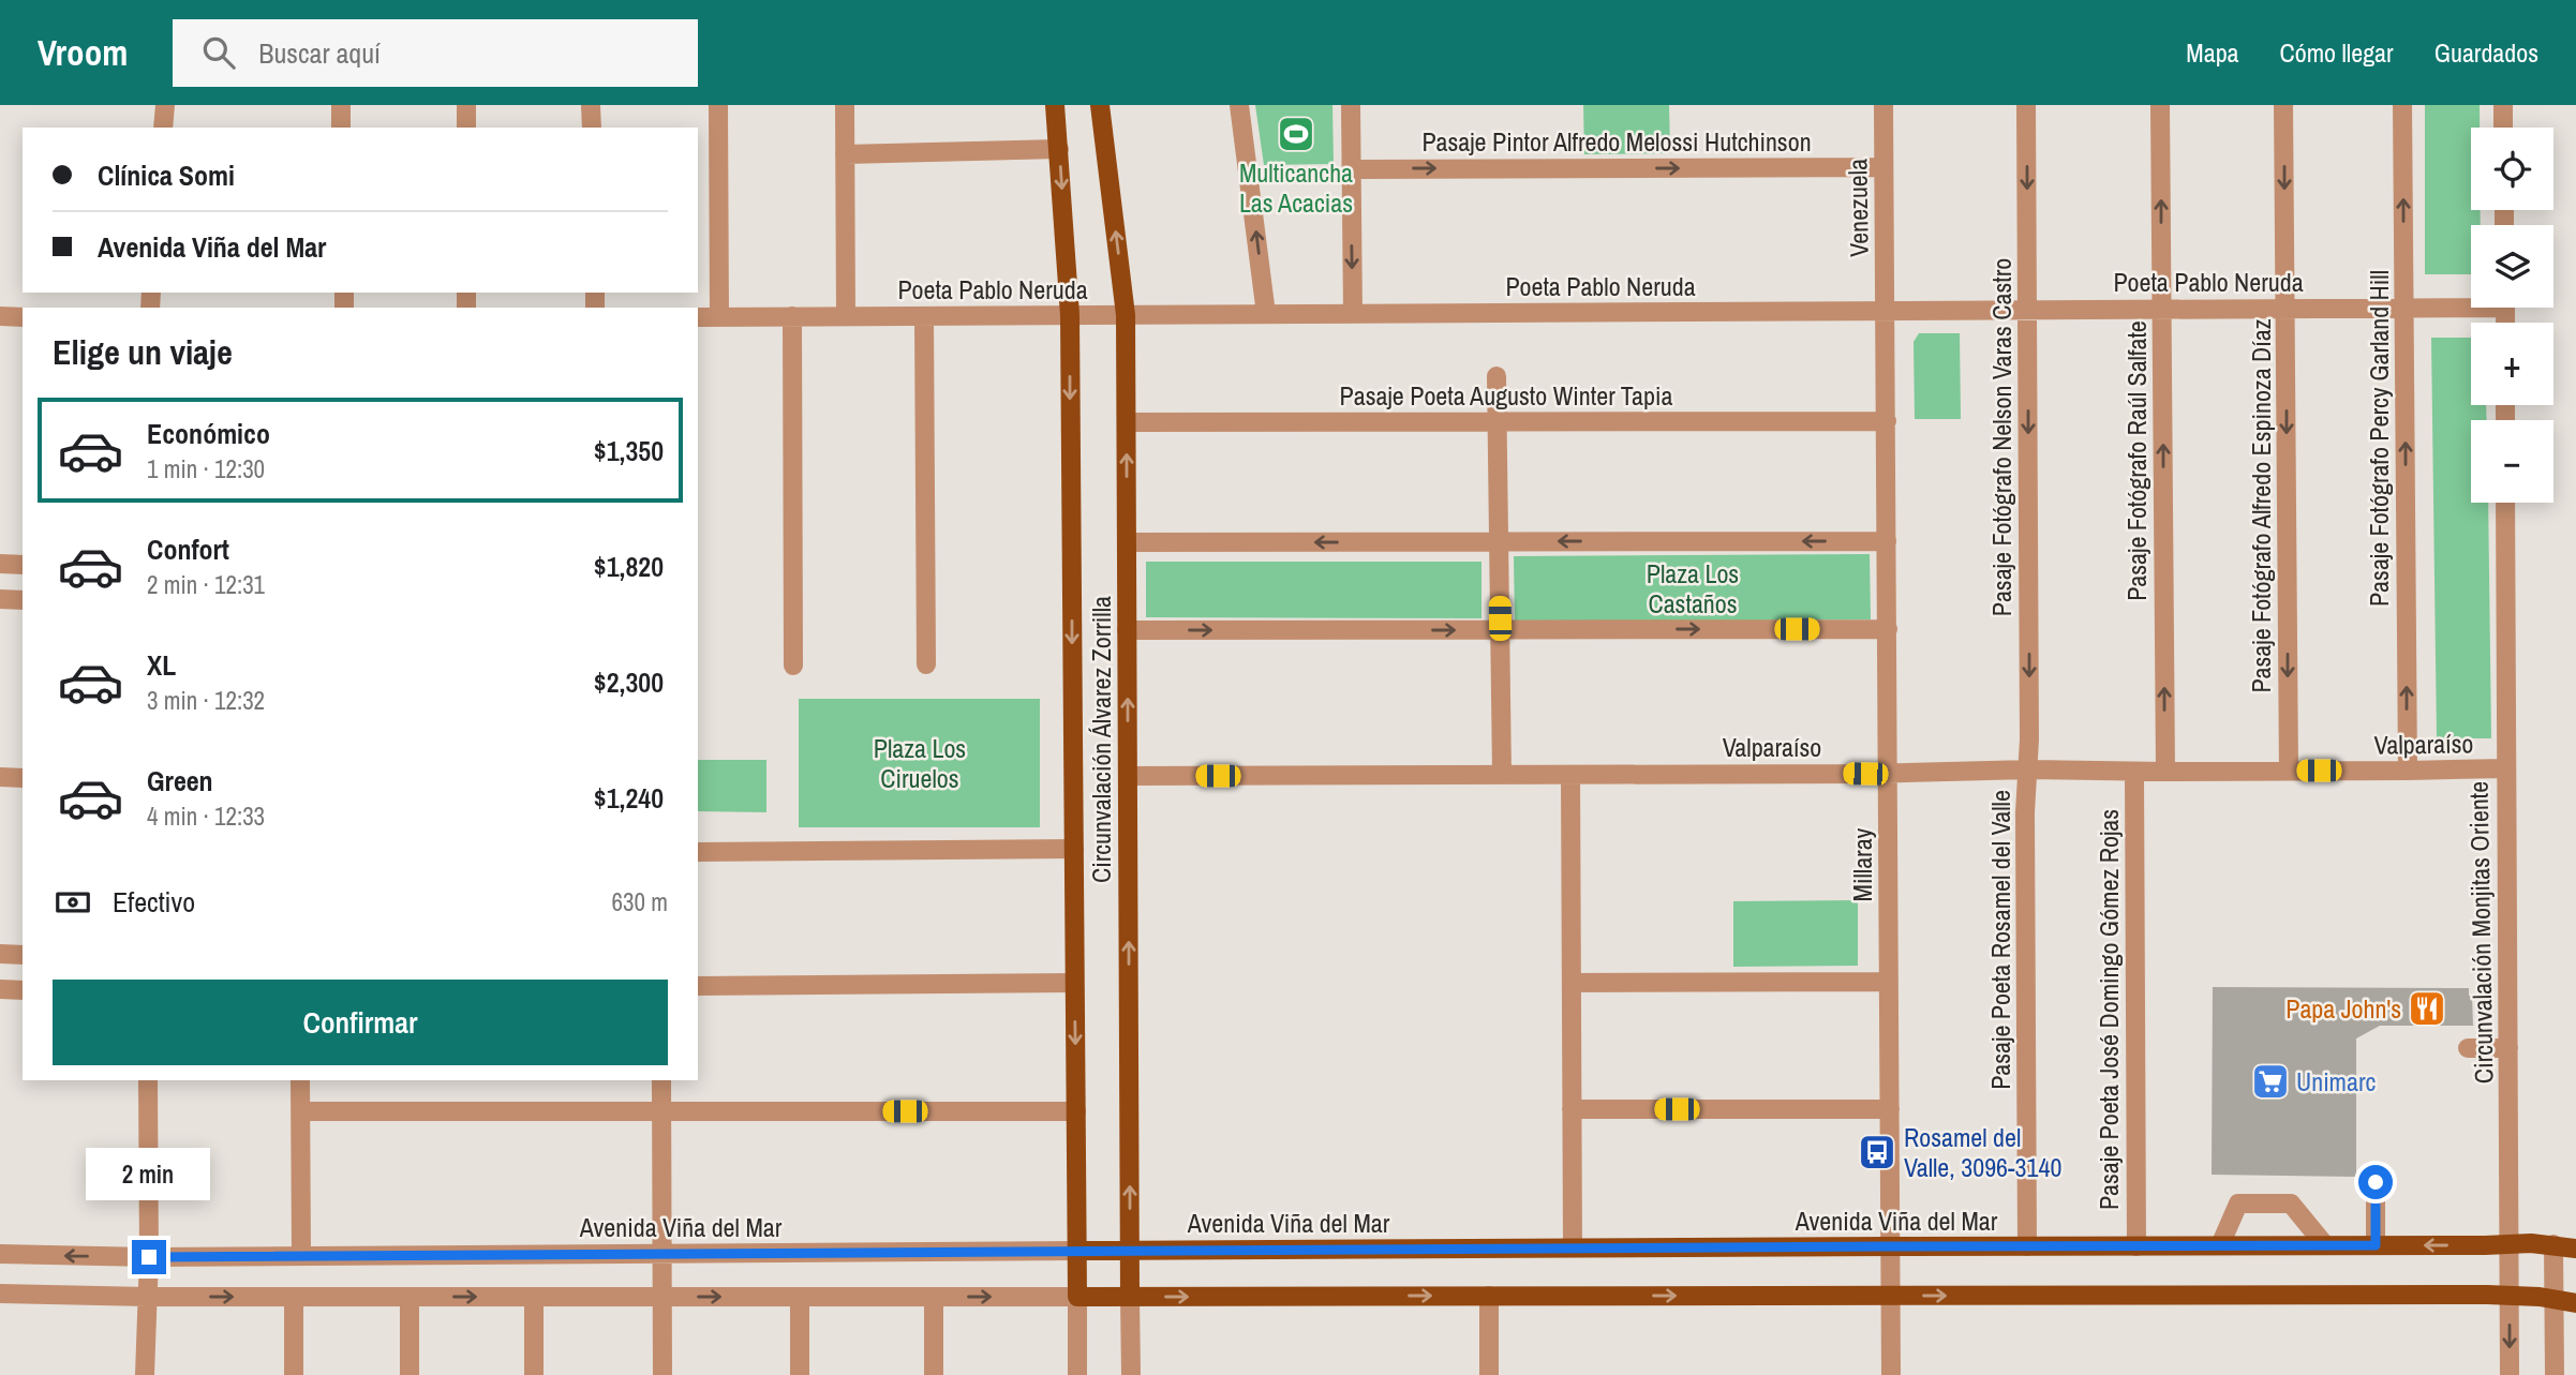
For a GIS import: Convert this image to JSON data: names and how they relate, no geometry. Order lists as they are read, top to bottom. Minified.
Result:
{"streets":{"main road":["Circunvalación Álvarez Zorrilla","Avenida Viña del Mar"],"street":["Pasaje Pintor Alfredo Melossi Hutchinson","Venezuela","Poeta Pablo Neruda","Pasaje Poeta Augusto Winter Tapia","Pasaje Fotógrafo Nelson Varas Castro","Pasaje Fotógrafo Percy Garland Hill","Pasaje Fotógrafo Raúl Salfate","Pasaje Fotógrafo Alfredo Espinoza Díaz","Valparaíso","Millaray","Circunvalación Monjitas Oriente","Pasaje Poeta Rosamel del Valle","Pasaje Poeta José Domingo Gómez Rojas"]},"crossings":[["Pasaje Pintor Alfredo Melossi Hutchinson","Venezuela"],["Venezuela","Poeta Pablo Neruda"],["Venezuela","Millaray"],["Poeta Pablo Neruda","Pasaje Fotógrafo Nelson Varas Castro"],["Poeta Pablo Neruda","Pasaje Fotógrafo Percy Garland Hill"],["Poeta Pablo Neruda","Pasaje Fotógrafo Raúl Salfate"],["Poeta Pablo Neruda","Pasaje Fotógrafo Alfredo Espinoza Díaz"],["Poeta Pablo Neruda","Circunvalación Álvarez Zorrilla"],["Poeta Pablo Neruda","Millaray"],["Pasaje Poeta Augusto Winter Tapia","Circunvalación Álvarez Zorrilla"],["Pasaje Poeta Augusto Winter Tapia","Millaray"],["Pasaje Fotógrafo Nelson Varas Castro","Valparaíso"],["Pasaje Fotógrafo Nelson Varas Castro","Pasaje Poeta Rosamel del Valle"],["Pasaje Fotógrafo Percy Garland Hill","Valparaíso"],["Pasaje Fotógrafo Raúl Salfate","Valparaíso"],["Pasaje Fotógrafo Alfredo Espinoza Díaz","Valparaíso"],["Circunvalación Álvarez Zorrilla","Valparaíso"],["Circunvalación Álvarez Zorrilla","Avenida Viña del Mar"],["Valparaíso","Millaray"],["Valparaíso","Circunvalación Monjitas Oriente"],["Valparaíso","Pasaje Poeta Rosamel del Valle"],["Valparaíso","Pasaje Poeta José Domingo Gómez Rojas"],["Millaray","Avenida Viña del Mar"],["Circunvalación Monjitas Oriente","Avenida Viña del Mar"],["Pasaje Poeta Rosamel del Valle","Avenida Viña del Mar"],["Pasaje Poeta José Domingo Gómez Rojas","Avenida Viña del Mar"]],"one_way":["Pasaje Pintor Alfredo Melossi Hutchinson","Pasaje Fotógrafo Nelson Varas Castro","Pasaje Fotógrafo Percy Garland Hill","Pasaje Fotógrafo Raúl Salfate","Pasaje Fotógrafo Alfredo Espinoza Díaz"],"parks":["Plaza Los Castaños","Plaza Los Ciruelos"],"places":{"sports":["Multicancha Las Acacias"],"restaurant":["Papa John's"],"supermarket":["Unimarc"],"bus stop":["Rosamel del Valle, 3096-3140"]},"page":{"header":"Vroom","search":"Buscar aquí","nav":["Mapa","Cómo llegar","Guardados"],"map_buttons":["+","−"],"banner":["Clínica Somi","Avenida Viña del Mar"],"heading":"Elige un viaje","list":[{"name":"Económico","note":"1 min · 12:30","value":"$1,350"},{"name":"Confort","note":"2 min · 12:31","value":"$1,820"},{"name":"XL","note":"3 min · 12:32","value":"$2,300"},{"name":"Green","note":"4 min · 12:33","value":"$1,240"}],"pay":["Efectivo","630 m"],"buttons":"Confirmar","bubble":"2 min"}}
